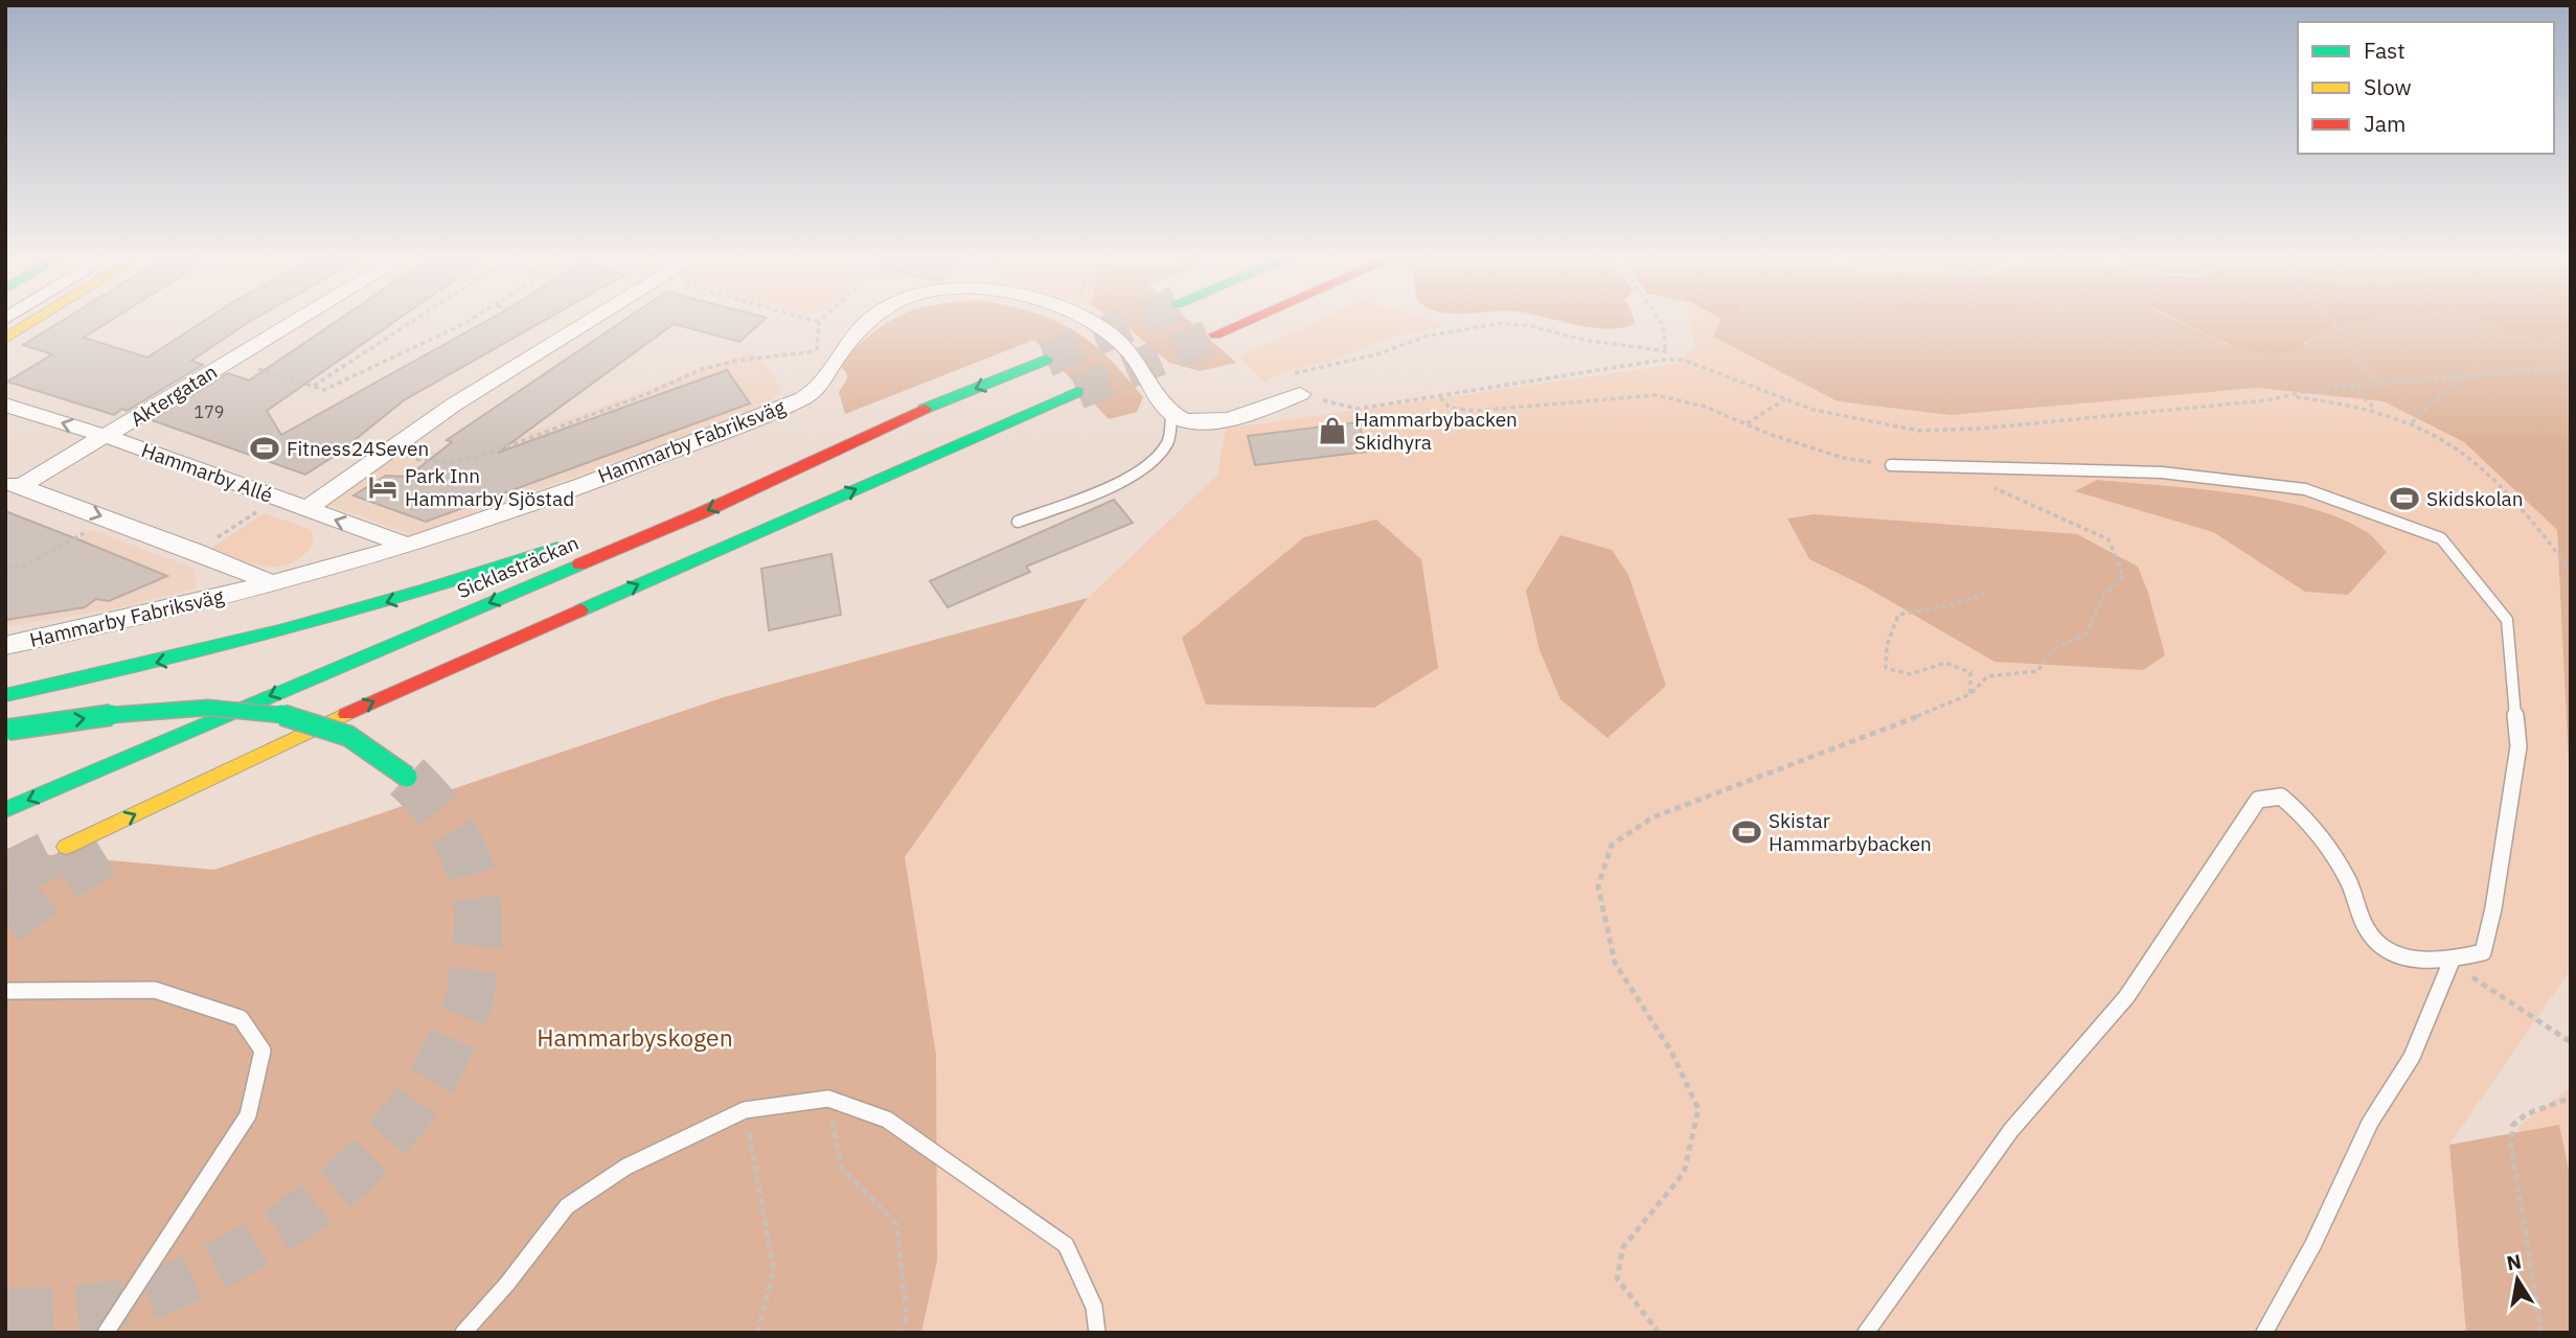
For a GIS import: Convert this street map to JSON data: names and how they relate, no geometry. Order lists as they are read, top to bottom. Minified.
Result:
{"streets":{"main road":["Sicklasträckan"],"street":["Aktergatan","Hammarby Fabriksväg","Hammarby Allé"]},"crossings":[["Aktergatan","Hammarby Allé"],["Hammarby Fabriksväg","Hammarby Allé"]],"parks":["Hammarbyskogen"],"places":{"shop":["Hammarbybacken Skidhyra"],"sports":["Fitness24Seven","Skidskolan","Skistar Hammarbybacken"],"hotel":["Park Inn Hammarby Sjöstad"]},"house_numbers":["179"],"legend":["Fast","Slow","Jam"],"north":"top"}
